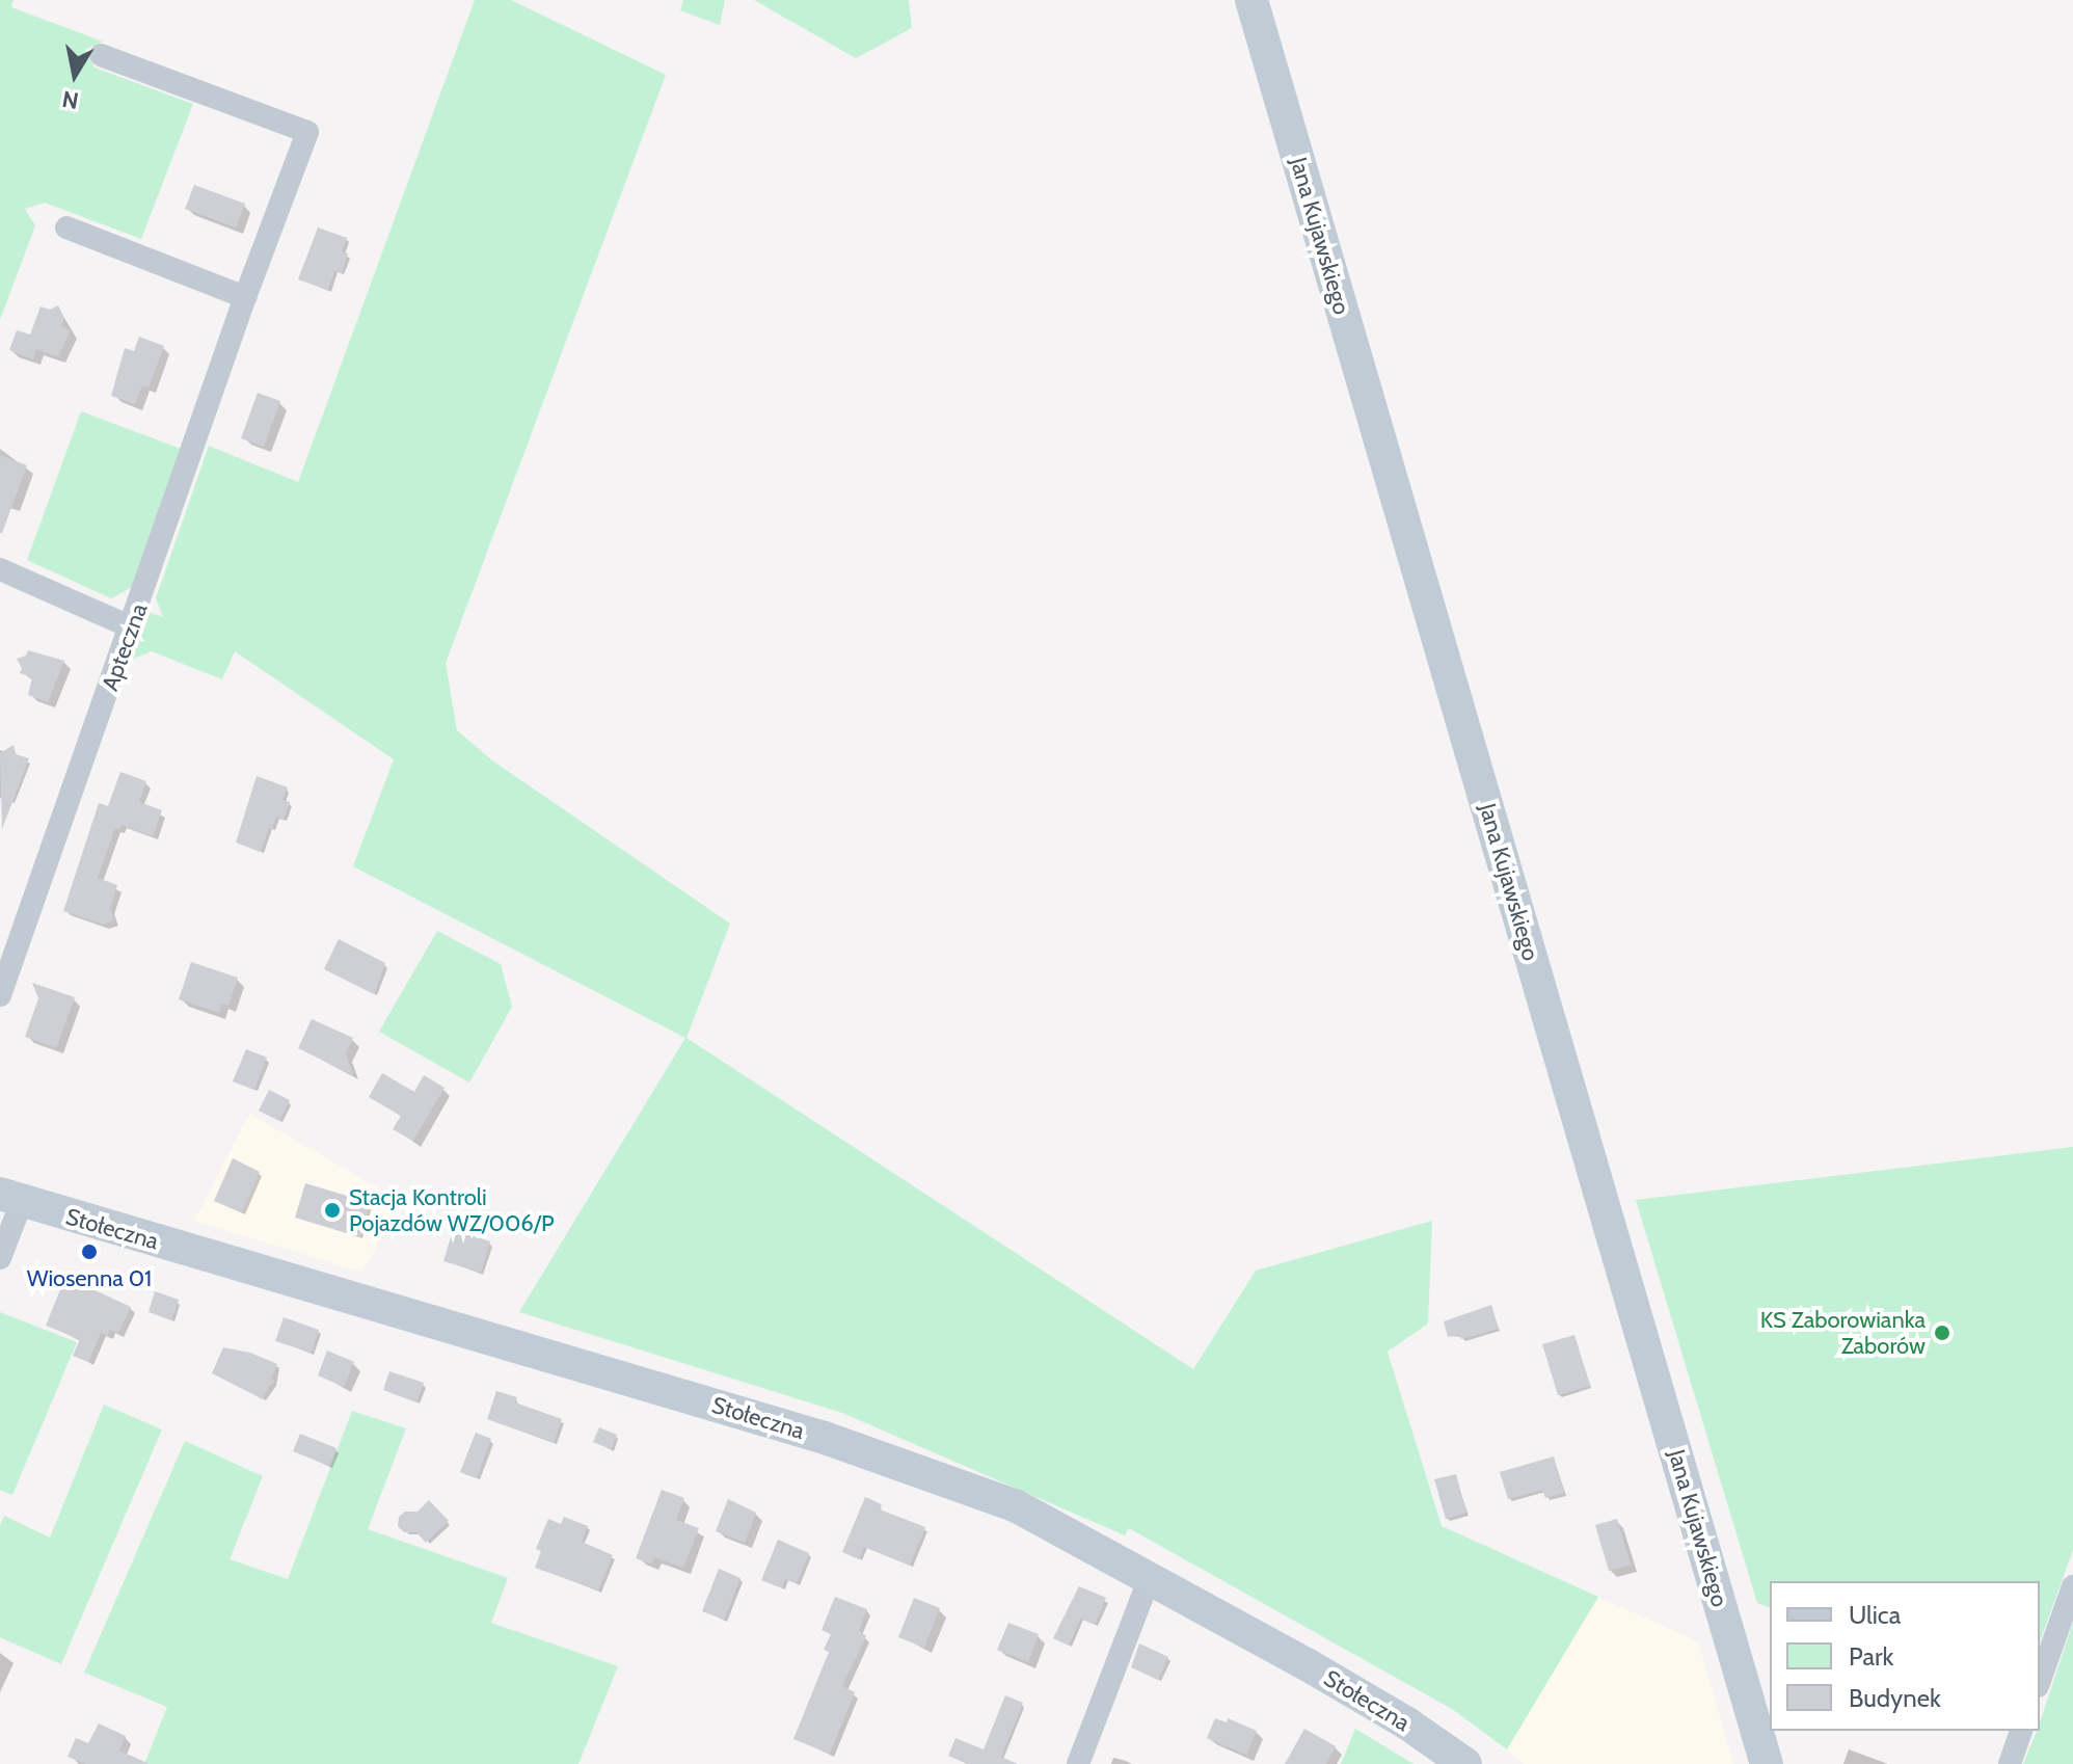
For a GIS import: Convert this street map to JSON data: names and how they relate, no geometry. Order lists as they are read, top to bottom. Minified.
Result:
{"streets":{"main road":["Jana Kujawskiego","Stołeczna"],"street":["Apteczna"]},"places":["Stacja Kontroli Pojazdów WZ/006/P","Wiosenna 01","KS Zaborowianka Zaborów"],"legend":["Ulica","Park","Budynek"],"north":"bottom"}
